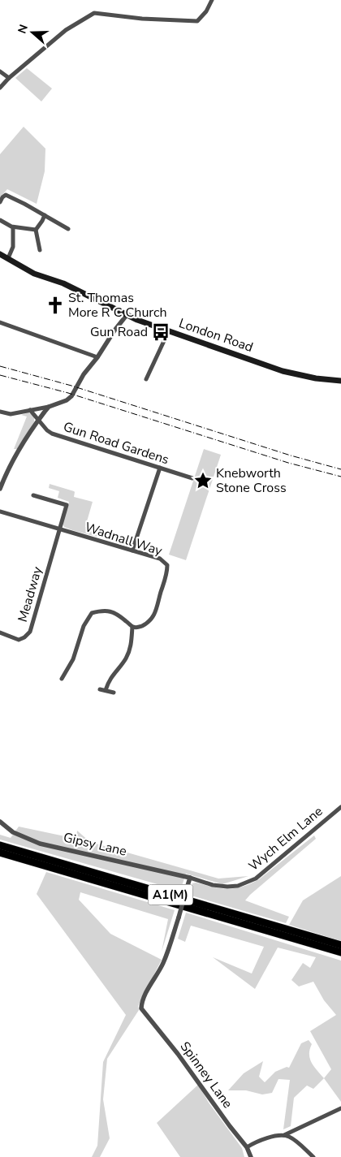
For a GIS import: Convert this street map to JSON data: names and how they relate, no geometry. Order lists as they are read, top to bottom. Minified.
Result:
{"streets":{"highway":["A1(M)"],"main road":["London Road"],"street":["Gun Road Gardens","Wadnall Way","Meadway","Wych Elm Lane","Gipsy Lane","Spinney Lane"]},"crossings":[["Wadnall Way","Meadway"],["Wych Elm Lane","Gipsy Lane"],["Wych Elm Lane","Spinney Lane"],["Gipsy Lane","Spinney Lane"]],"places":{"church":["St. Thomas More R C Church"],"bus stop":["Gun Road"],"place":["Knebworth Stone Cross"]},"north":"left"}
